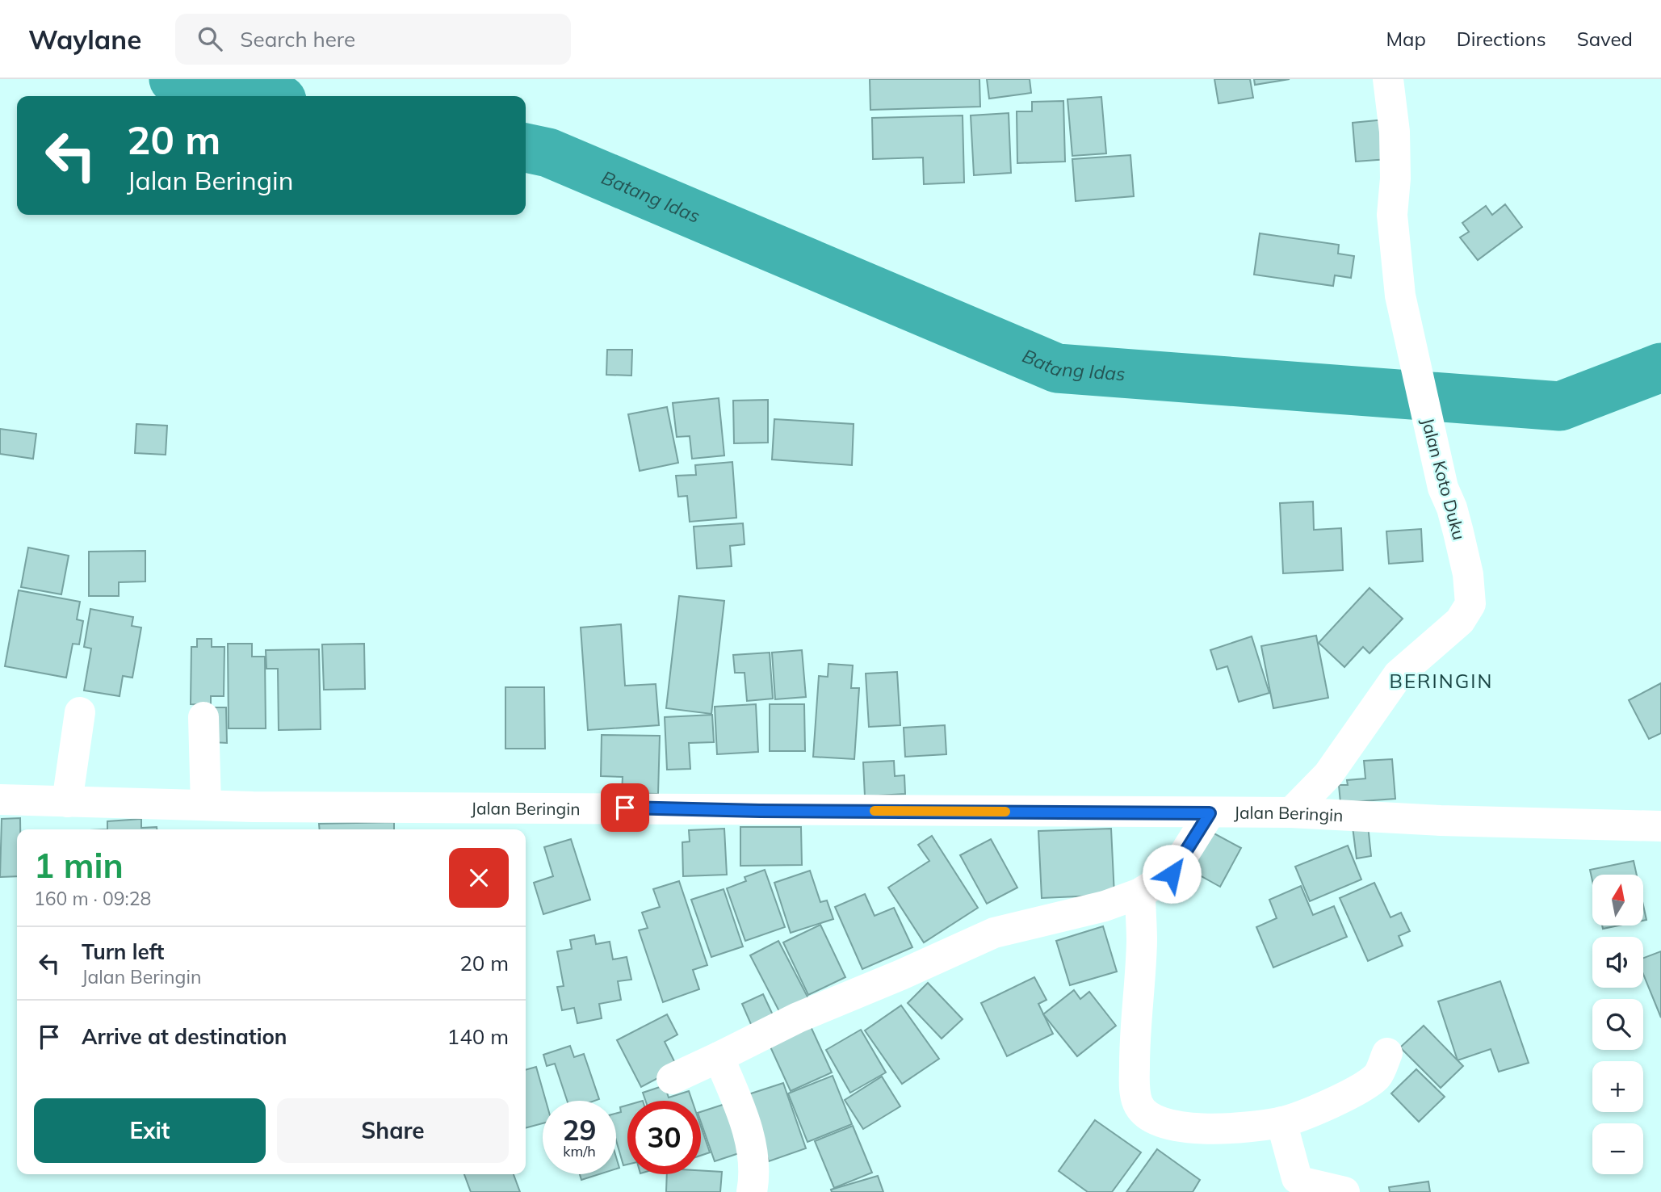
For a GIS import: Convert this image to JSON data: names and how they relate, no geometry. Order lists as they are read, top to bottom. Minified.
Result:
{"streets":{"street":["Jalan Koto Duku","Jalan Beringin"]},"crossings":[["Jalan Koto Duku","Jalan Beringin"]],"districts":["BERINGIN"],"water":["Batang Idas"],"north":"top","page":{"header":"Waylane","search":"Search here","nav":["Map","Directions","Saved"],"turn":["20 m","Jalan Beringin"],"heading":["1 min","160 m · 09:28"],"map_buttons":["+","−"],"list":[{"name":"Turn left","note":"Jalan Beringin","value":"20 m"},{"name":"Arrive at destination","value":"140 m"}],"buttons":["Exit","Share"],"speed":"29 km/h","limit":"30"}}
